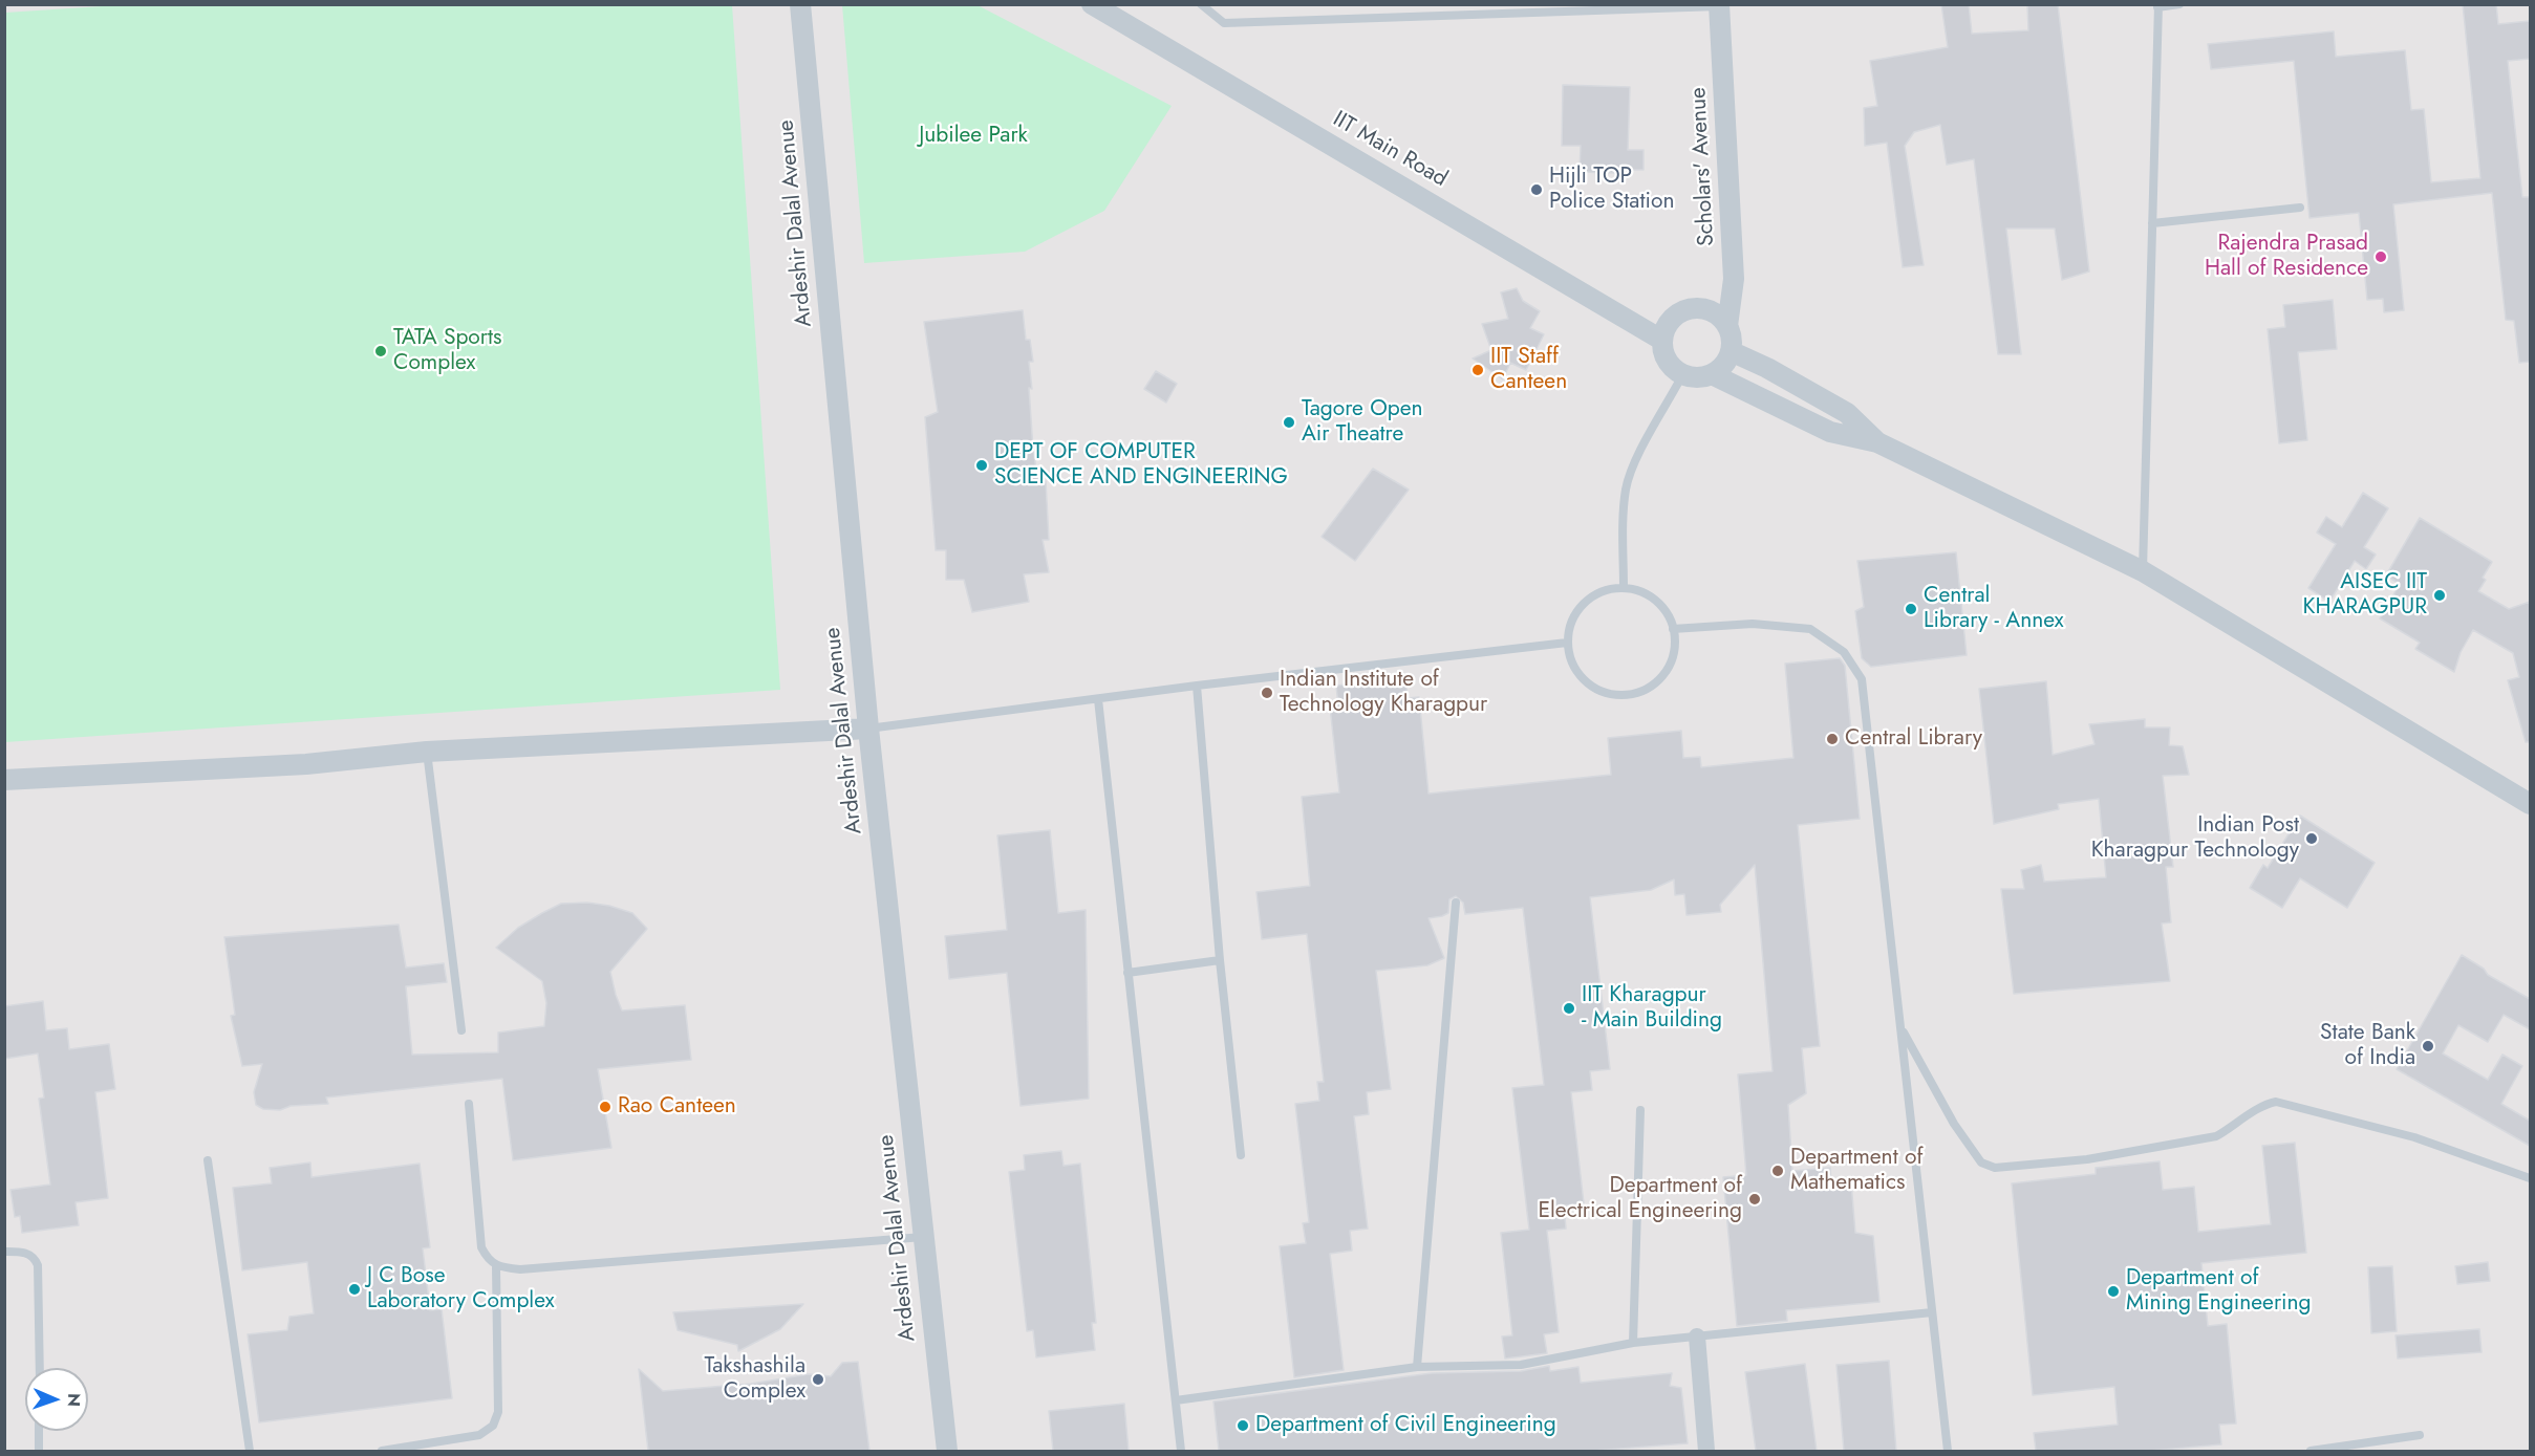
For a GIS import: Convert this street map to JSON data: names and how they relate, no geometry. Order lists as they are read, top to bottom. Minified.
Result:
{"streets":{"street":["IIT Main Road","Scholars' Avenue","Ardeshir Dalal Avenue"]},"crossings":[["IIT Main Road","Scholars' Avenue"]],"parks":["Jubilee Park"],"places":["Hijli TOP Police Station","Rajendra Prasad Hall of Residence","TATA Sports Complex","IIT Staff Canteen","Tagore Open Air Theatre","DEPT OF COMPUTER SCIENCE AND ENGINEERING","AISEC IIT KHARAGPUR","Central Library - Annex","Indian Institute of Technology Kharagpur","Central Library","Indian Post Kharagpur Technology","IIT Kharagpur - Main Building","State Bank of India","Rao Canteen","Department of Mathematics","Department of Electrical Engineering","J C Bose Laboratory Complex","Department of Mining Engineering","Takshashila Complex","Department of Civil Engineering"],"north":"right"}
